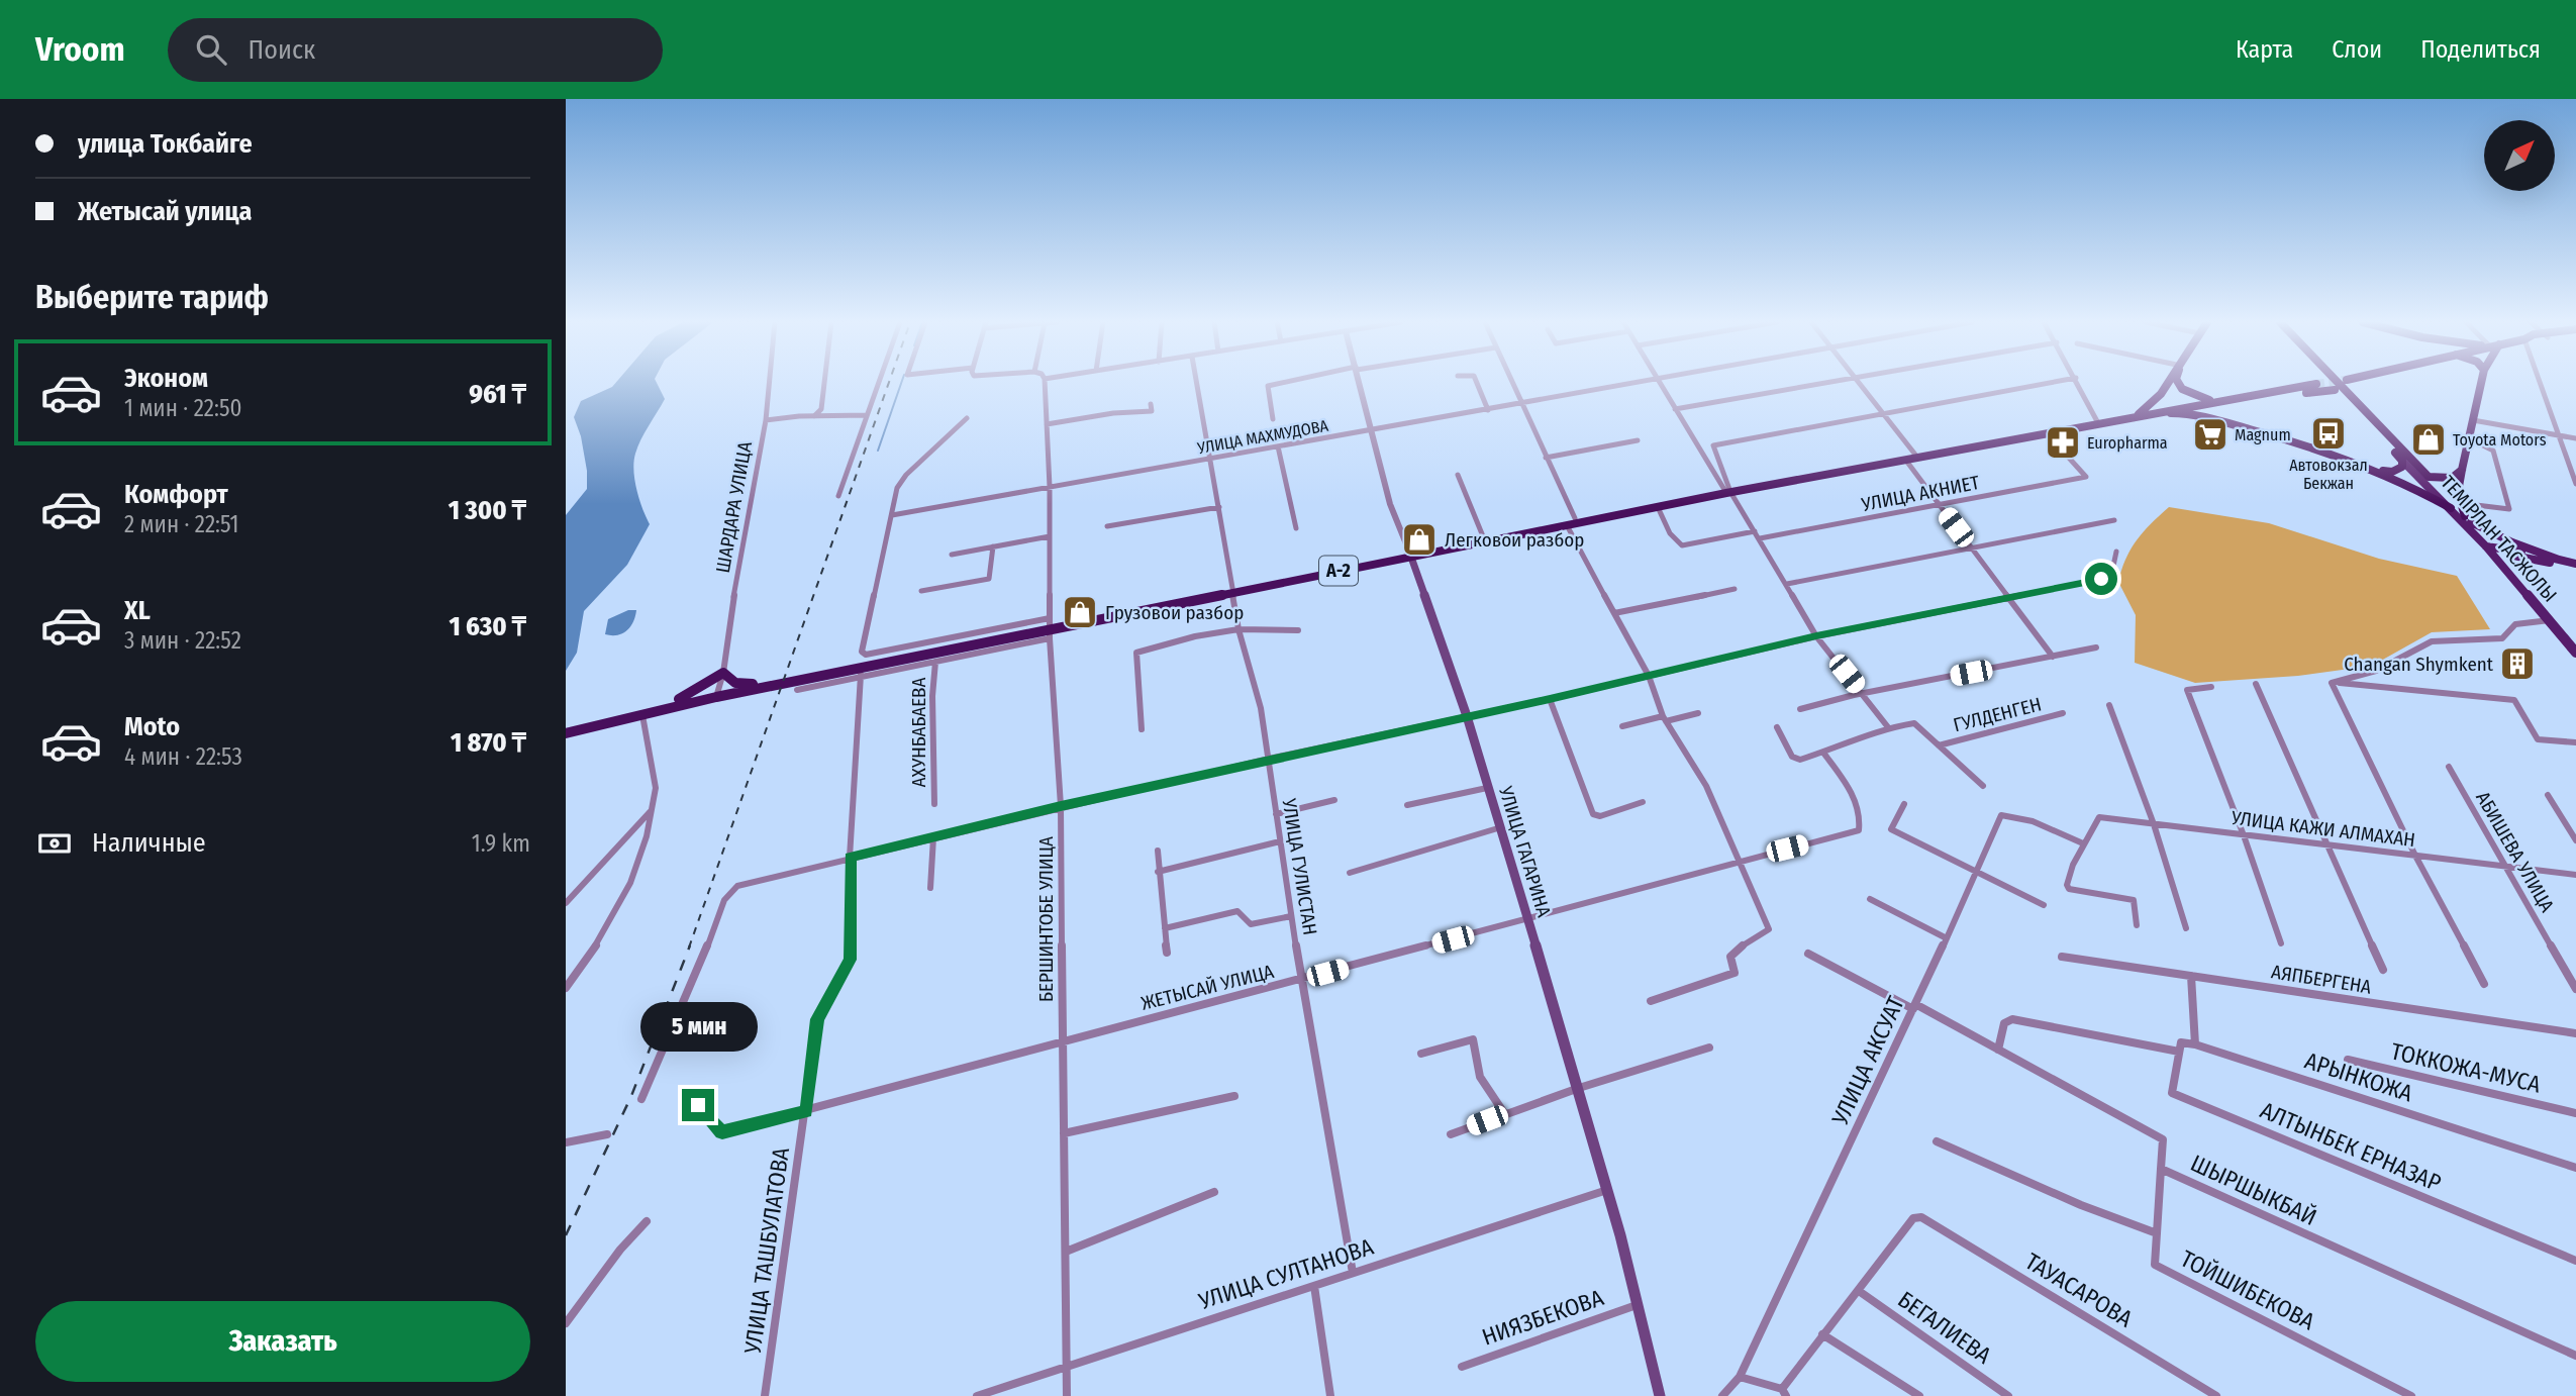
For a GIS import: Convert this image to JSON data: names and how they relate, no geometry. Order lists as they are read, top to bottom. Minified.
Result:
{"streets":{"highway":["ТЕМІРЛАН ТАСЖОЛЫ","A-2"],"main road":["УЛИЦА ГАГАРИНА"],"street":["УЛИЦА МАХМУДОВА","УЛИЦА АКНИЕТ","ШАРДАРА УЛИЦА","ГУЛДЕНГЕН","АХУНБАБАЕВА","УЛИЦА КАЖИ АЛМАХАН","АБИШЕВА УЛИЦА","УЛИЦА ГУЛИСТАН","БЕРШИНТОБЕ УЛИЦА","АЯПБЕРГЕНА","ЖЕТЫСАЙ УЛИЦА","УЛИЦА АКСУАТ","ТОККОЖА-МУСА","АРЫНКОЖА","АЛТЫНБЕК ЕРНАЗАР","ШЫРШЫКБАЙ","УЛИЦА ТАШБУЛАТОВА","УЛИЦА СУЛТАНОВА","ТАУАСАРОВА","ТОЙШИБЕКОВА","НИЯЗБЕКОВА","БЕГАЛИЕВА"]},"crossings":[["УЛИЦА МАХМУДОВА","УЛИЦА ГАГАРИНА"],["УЛИЦА МАХМУДОВА","УЛИЦА ГУЛИСТАН"],["УЛИЦА МАХМУДОВА","БЕРШИНТОБЕ УЛИЦА"],["УЛИЦА АКНИЕТ","A-2"],["ШАРДАРА УЛИЦА","A-2"],["A-2","УЛИЦА ГАГАРИНА"],["A-2","УЛИЦА ГУЛИСТАН"],["A-2","БЕРШИНТОБЕ УЛИЦА"],["УЛИЦА КАЖИ АЛМАХАН","АБИШЕВА УЛИЦА"],["УЛИЦА КАЖИ АЛМАХАН","УЛИЦА АКСУАТ"],["УЛИЦА ГАГАРИНА","ЖЕТЫСАЙ УЛИЦА"],["УЛИЦА ГАГАРИНА","УЛИЦА СУЛТАНОВА"],["УЛИЦА ГАГАРИНА","НИЯЗБЕКОВА"],["УЛИЦА ГУЛИСТАН","ЖЕТЫСАЙ УЛИЦА"],["УЛИЦА ГУЛИСТАН","УЛИЦА СУЛТАНОВА"],["БЕРШИНТОБЕ УЛИЦА","ЖЕТЫСАЙ УЛИЦА"],["БЕРШИНТОБЕ УЛИЦА","УЛИЦА СУЛТАНОВА"],["ЖЕТЫСАЙ УЛИЦА","УЛИЦА ТАШБУЛАТОВА"],["УЛИЦА АКСУАТ","ШЫРШЫКБАЙ"],["ТАУАСАРОВА","БЕГАЛИЕВА"]],"places":{"bus stop":["Автовокзал Бекжан"],"supermarket":["Magnum"],"shop":["Toyota Motors","Легковои разбор","Грузовои разбор"],"pharmacy":["Europharma"],"building":["Changan Shymkent"]},"north":"top right","page":{"header":"Vroom","search":"Поиск","nav":["Карта","Слои","Поделиться"],"banner":["улица Токбайге","Жетысай улица"],"heading":"Выберите тариф","list":[{"name":"Эконом","note":"1 мин · 22:50","value":"961 ₸"},{"name":"Комфорт","note":"2 мин · 22:51","value":"1 300 ₸"},{"name":"XL","note":"3 мин · 22:52","value":"1 630 ₸"},{"name":"Moto","note":"4 мин · 22:53","value":"1 870 ₸"}],"pay":["Наличные","1.9 km"],"bubble":"5 мин","buttons":"Заказать"}}
